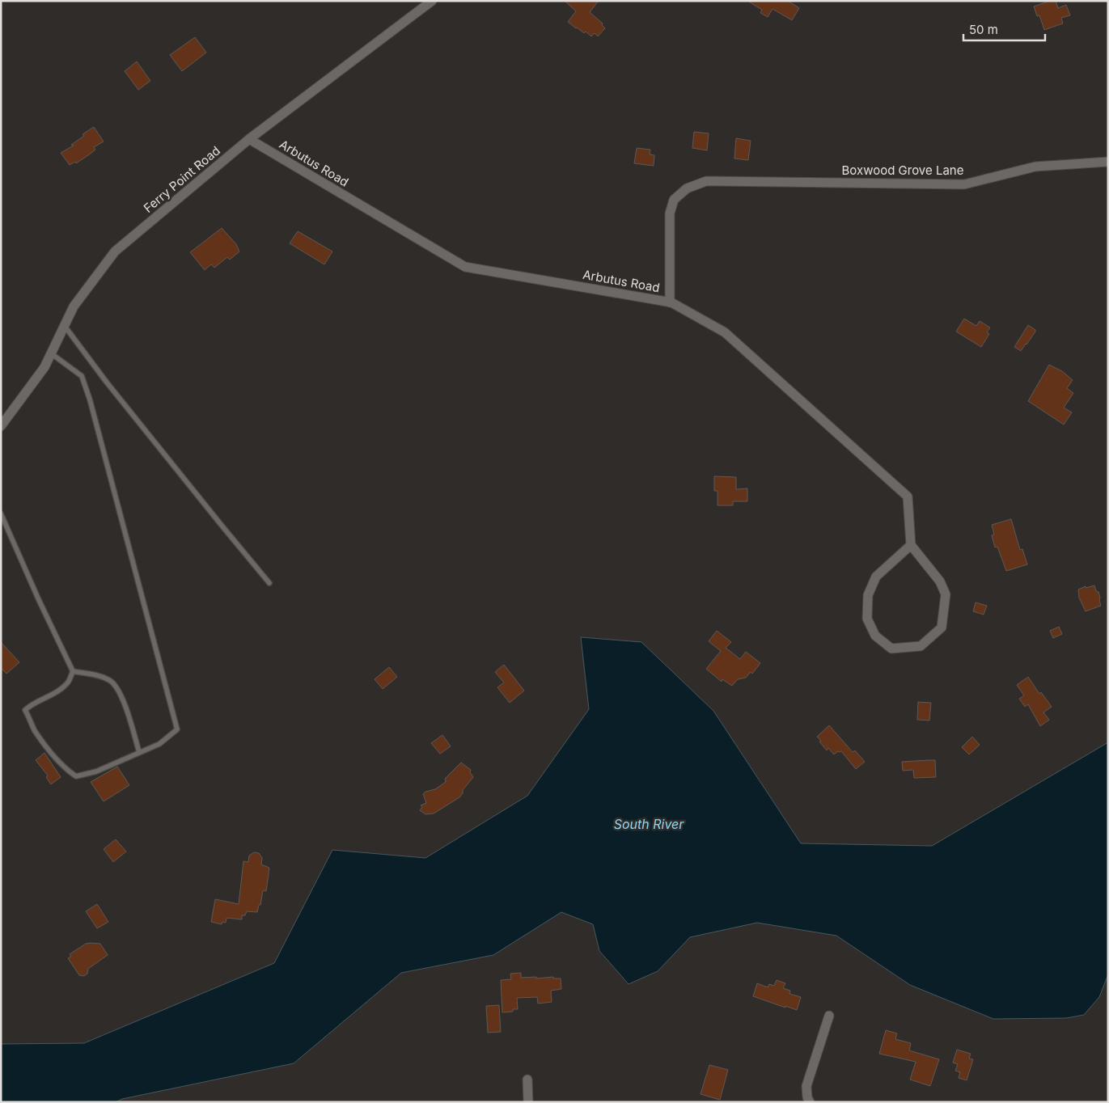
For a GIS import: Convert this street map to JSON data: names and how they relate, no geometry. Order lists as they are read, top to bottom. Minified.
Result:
{"streets":{"street":["Arbutus Road","Boxwood Grove Lane","Ferry Point Road"]},"crossings":[["Arbutus Road","Boxwood Grove Lane"],["Arbutus Road","Ferry Point Road"]],"water":["South River"],"scale_bar":"50 m"}
